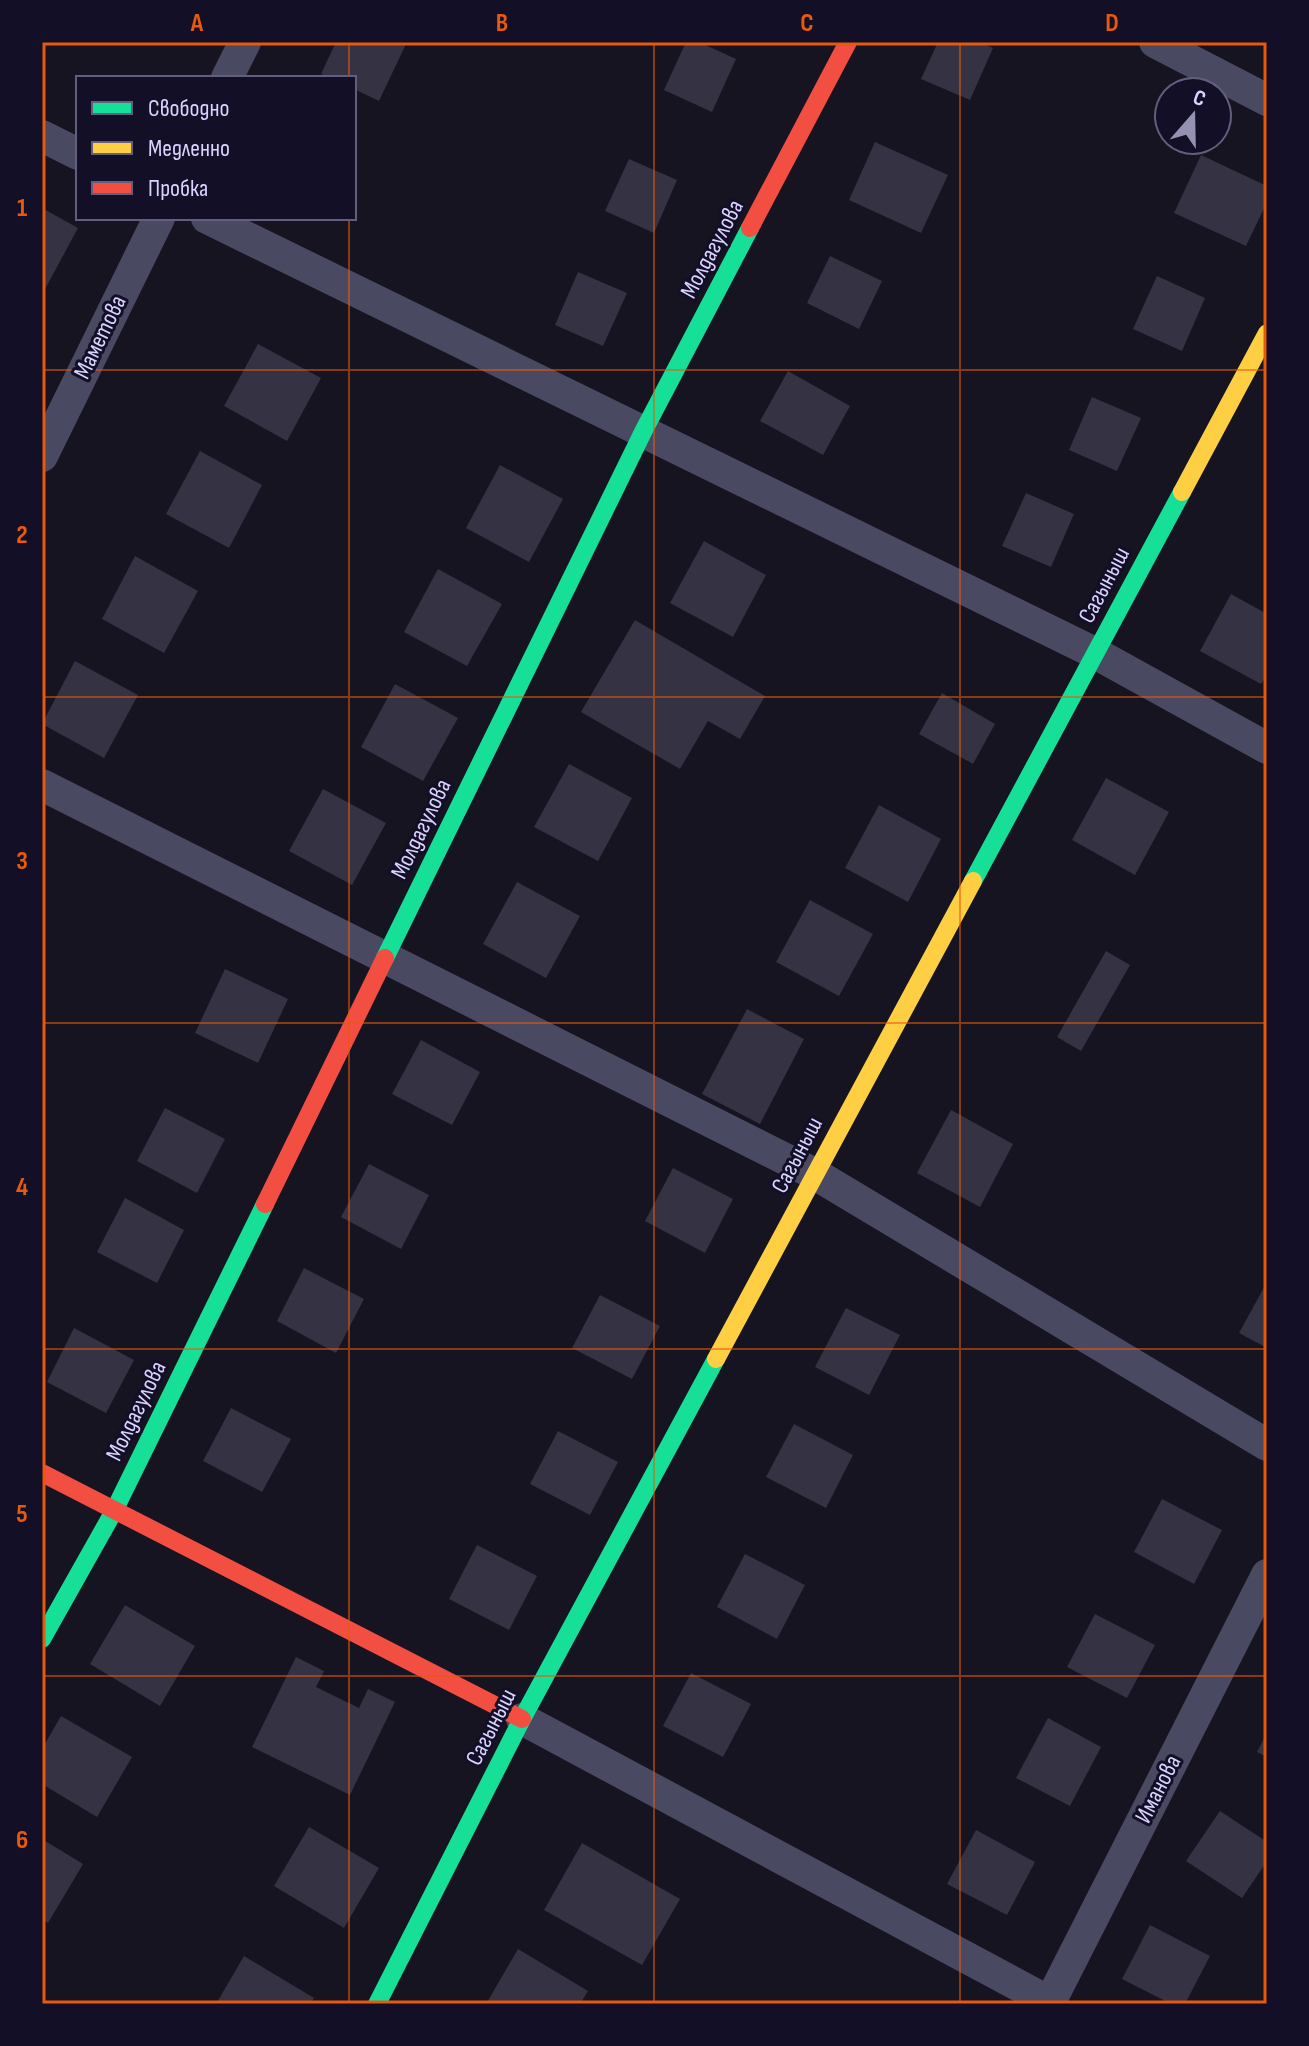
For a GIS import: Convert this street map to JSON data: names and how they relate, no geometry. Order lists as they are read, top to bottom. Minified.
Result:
{"streets":{"street":["Молдагулова","Маметова","Сагыныш","Иманова"]},"legend":["Свободно","Медленно","Пробка"],"north":"top","grid":{"columns":["A","B","C","D"],"rows":["1","2","3","4","5","6"]}}
